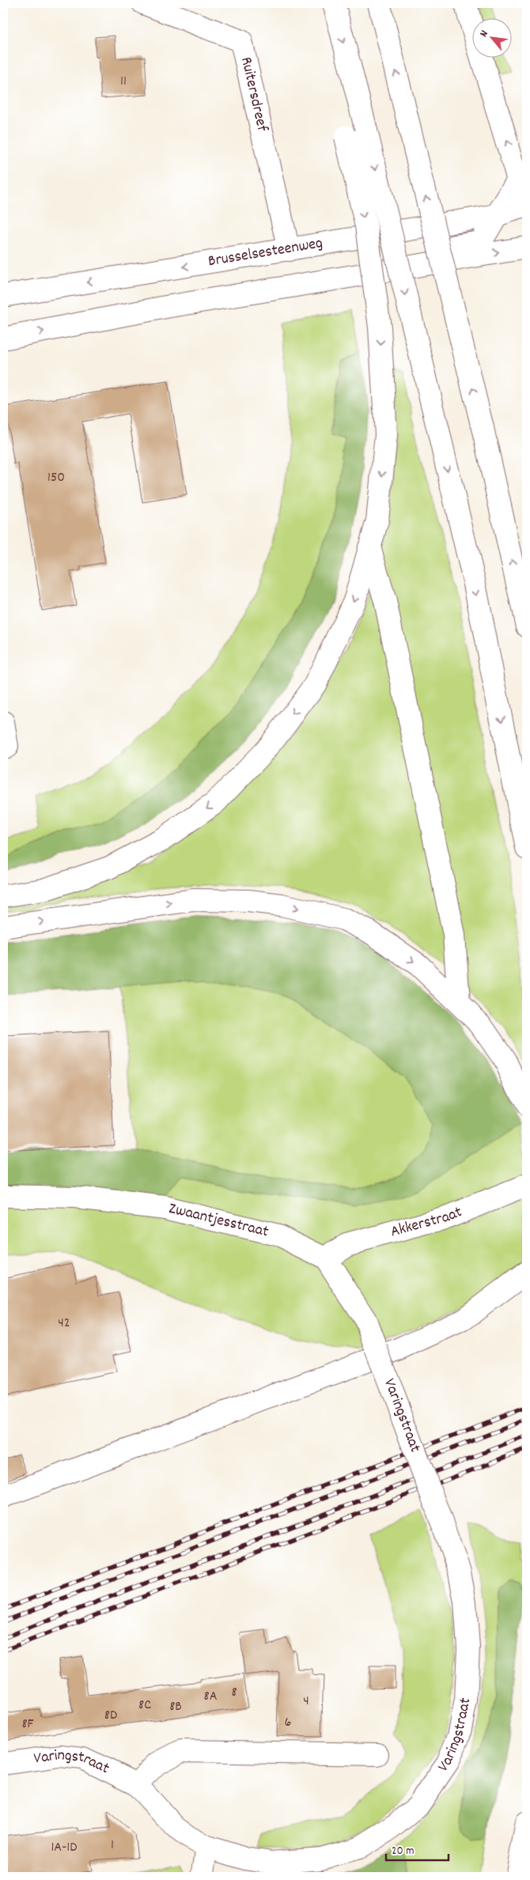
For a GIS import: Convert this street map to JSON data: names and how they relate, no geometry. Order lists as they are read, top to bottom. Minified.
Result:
{"streets":{"main road":["Ruitersdreef","Brusselsesteenweg","Zwaantjesstraat","Akkerstraat","Varingstraat"]},"crossings":[["Ruitersdreef","Brusselsesteenweg"],["Zwaantjesstraat","Akkerstraat"],["Zwaantjesstraat","Varingstraat"],["Akkerstraat","Varingstraat"]],"house_numbers":["11","150","42","8","8A","4","8C","8B","8D","6","8F","1","1A-1D"],"scale_bar":"20 m","north":"top left"}
